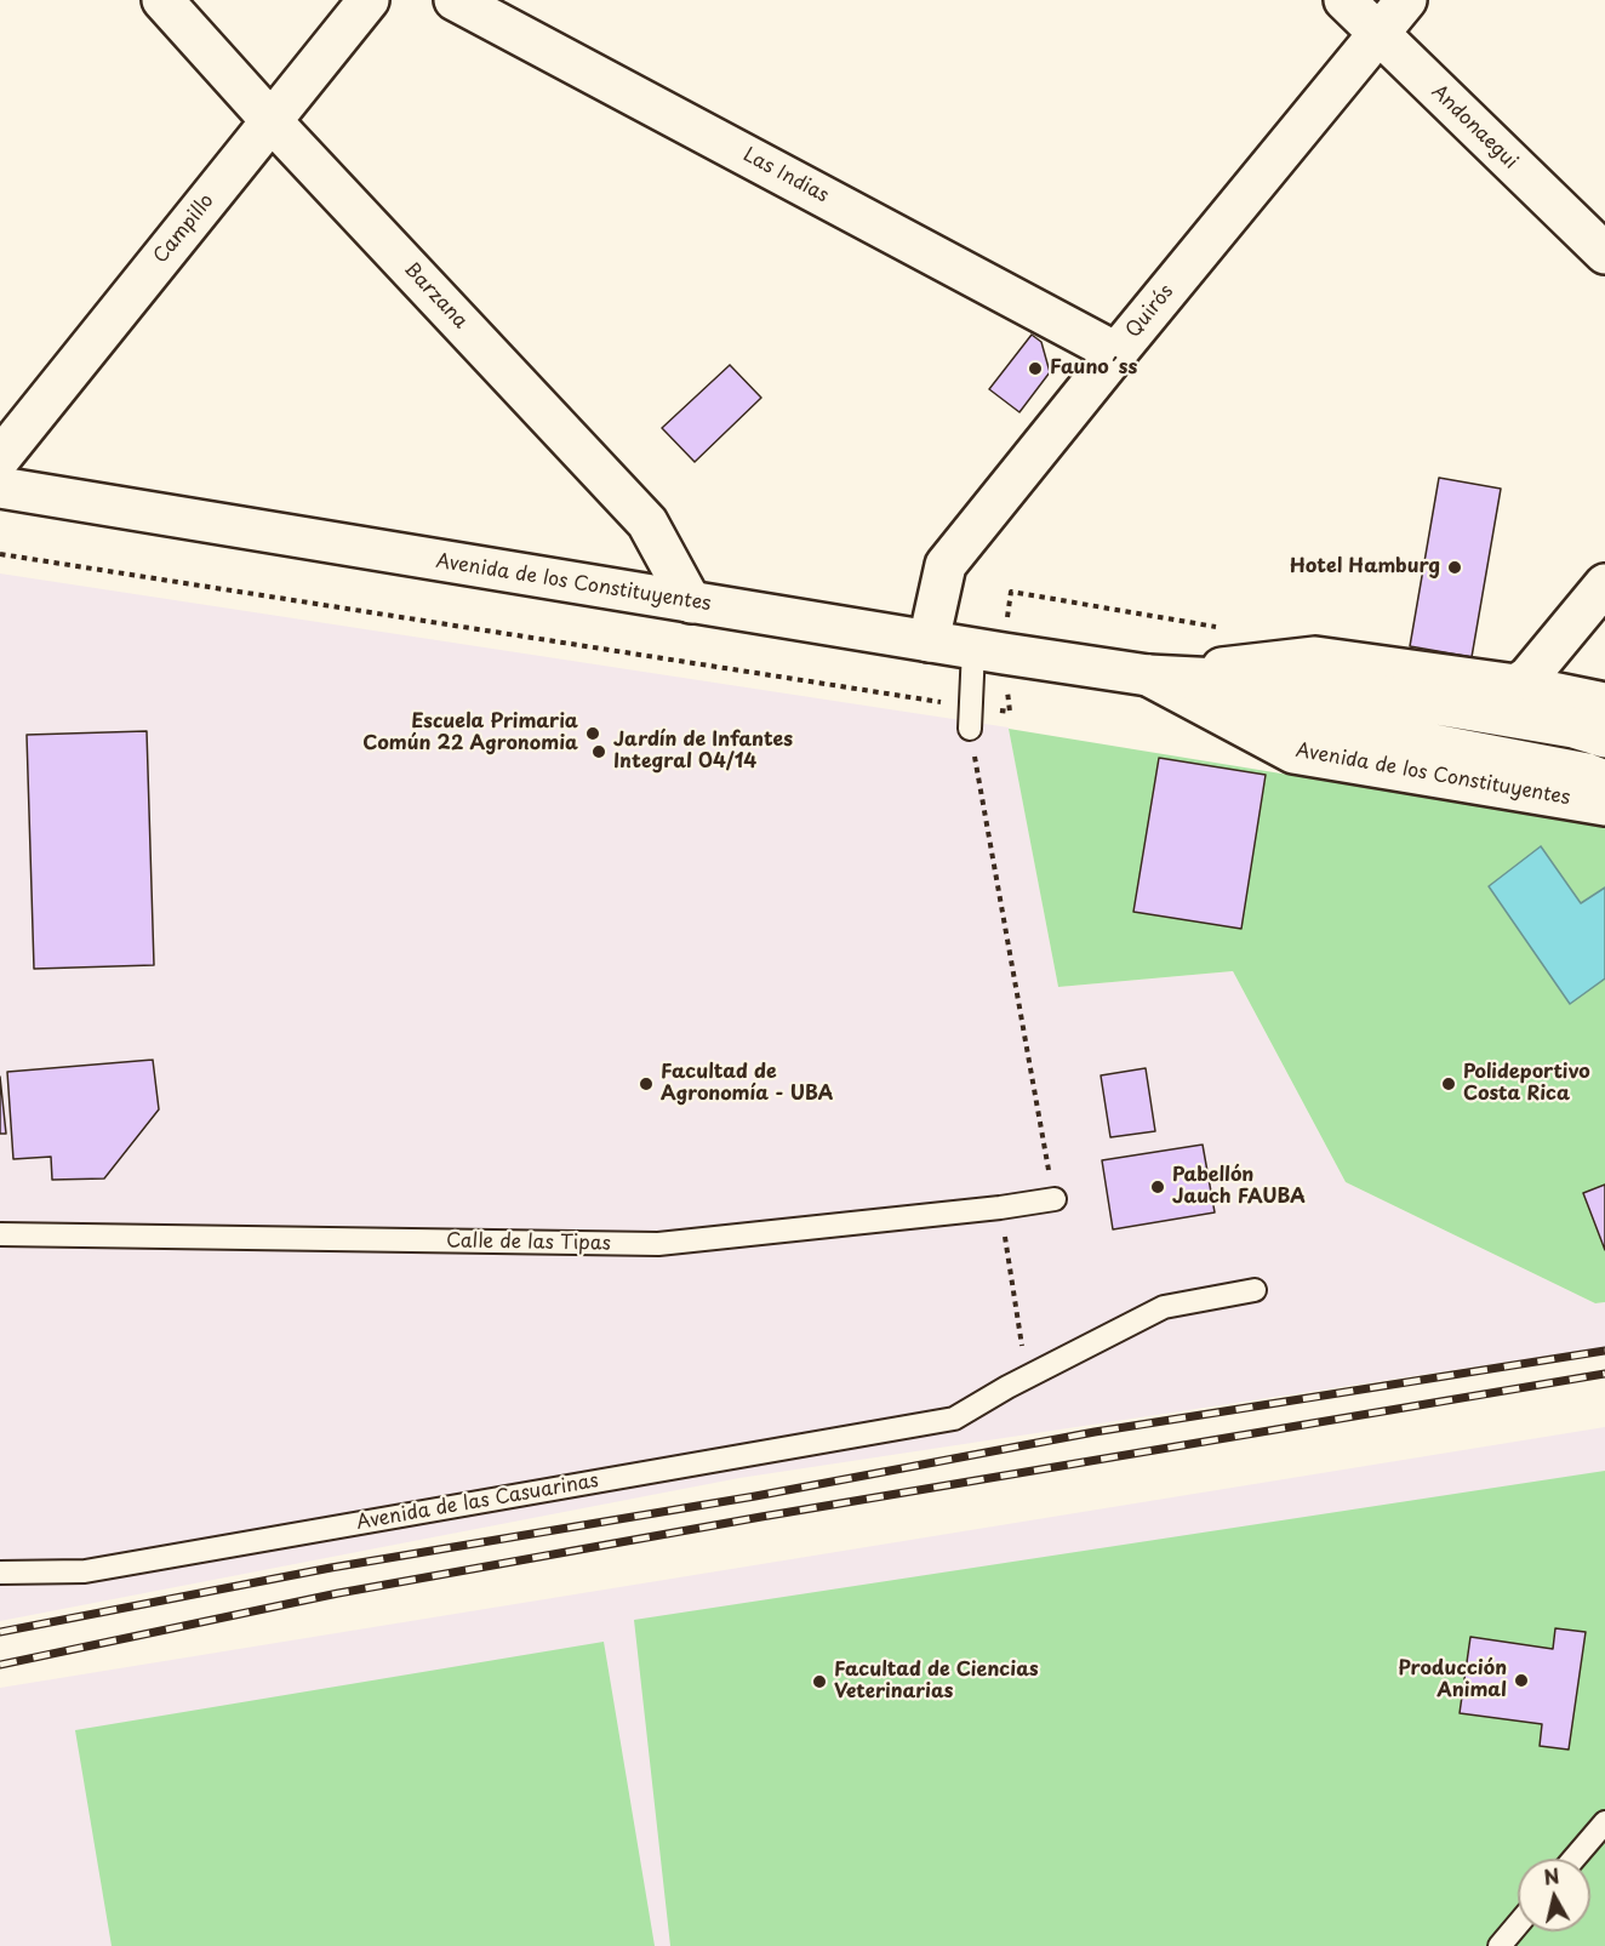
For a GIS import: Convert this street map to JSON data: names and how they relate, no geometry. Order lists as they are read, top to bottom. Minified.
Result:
{"streets":{"street":["Andonaegui","Las Indias","Campillo","Barzana","Quirós","Avenida de los Constituyentes"],"lane":["Calle de las Tipas","Avenida de las Casuarinas"]},"crossings":[["Andonaegui","Quirós"],["Las Indias","Quirós"],["Campillo","Barzana"],["Barzana","Avenida de los Constituyentes"],["Quirós","Avenida de los Constituyentes"]],"places":["Fauno´ss","Hotel Hamburg","Escuela Primaria Común 22 Agronomia","Jardín de Infantes Integral 04/14","Facultad de Agronomía - UBA","Polideportivo Costa Rica","Pabellón Jauch FAUBA","Producción Animal","Facultad de Ciencias Veterinarias"],"north":"top"}
